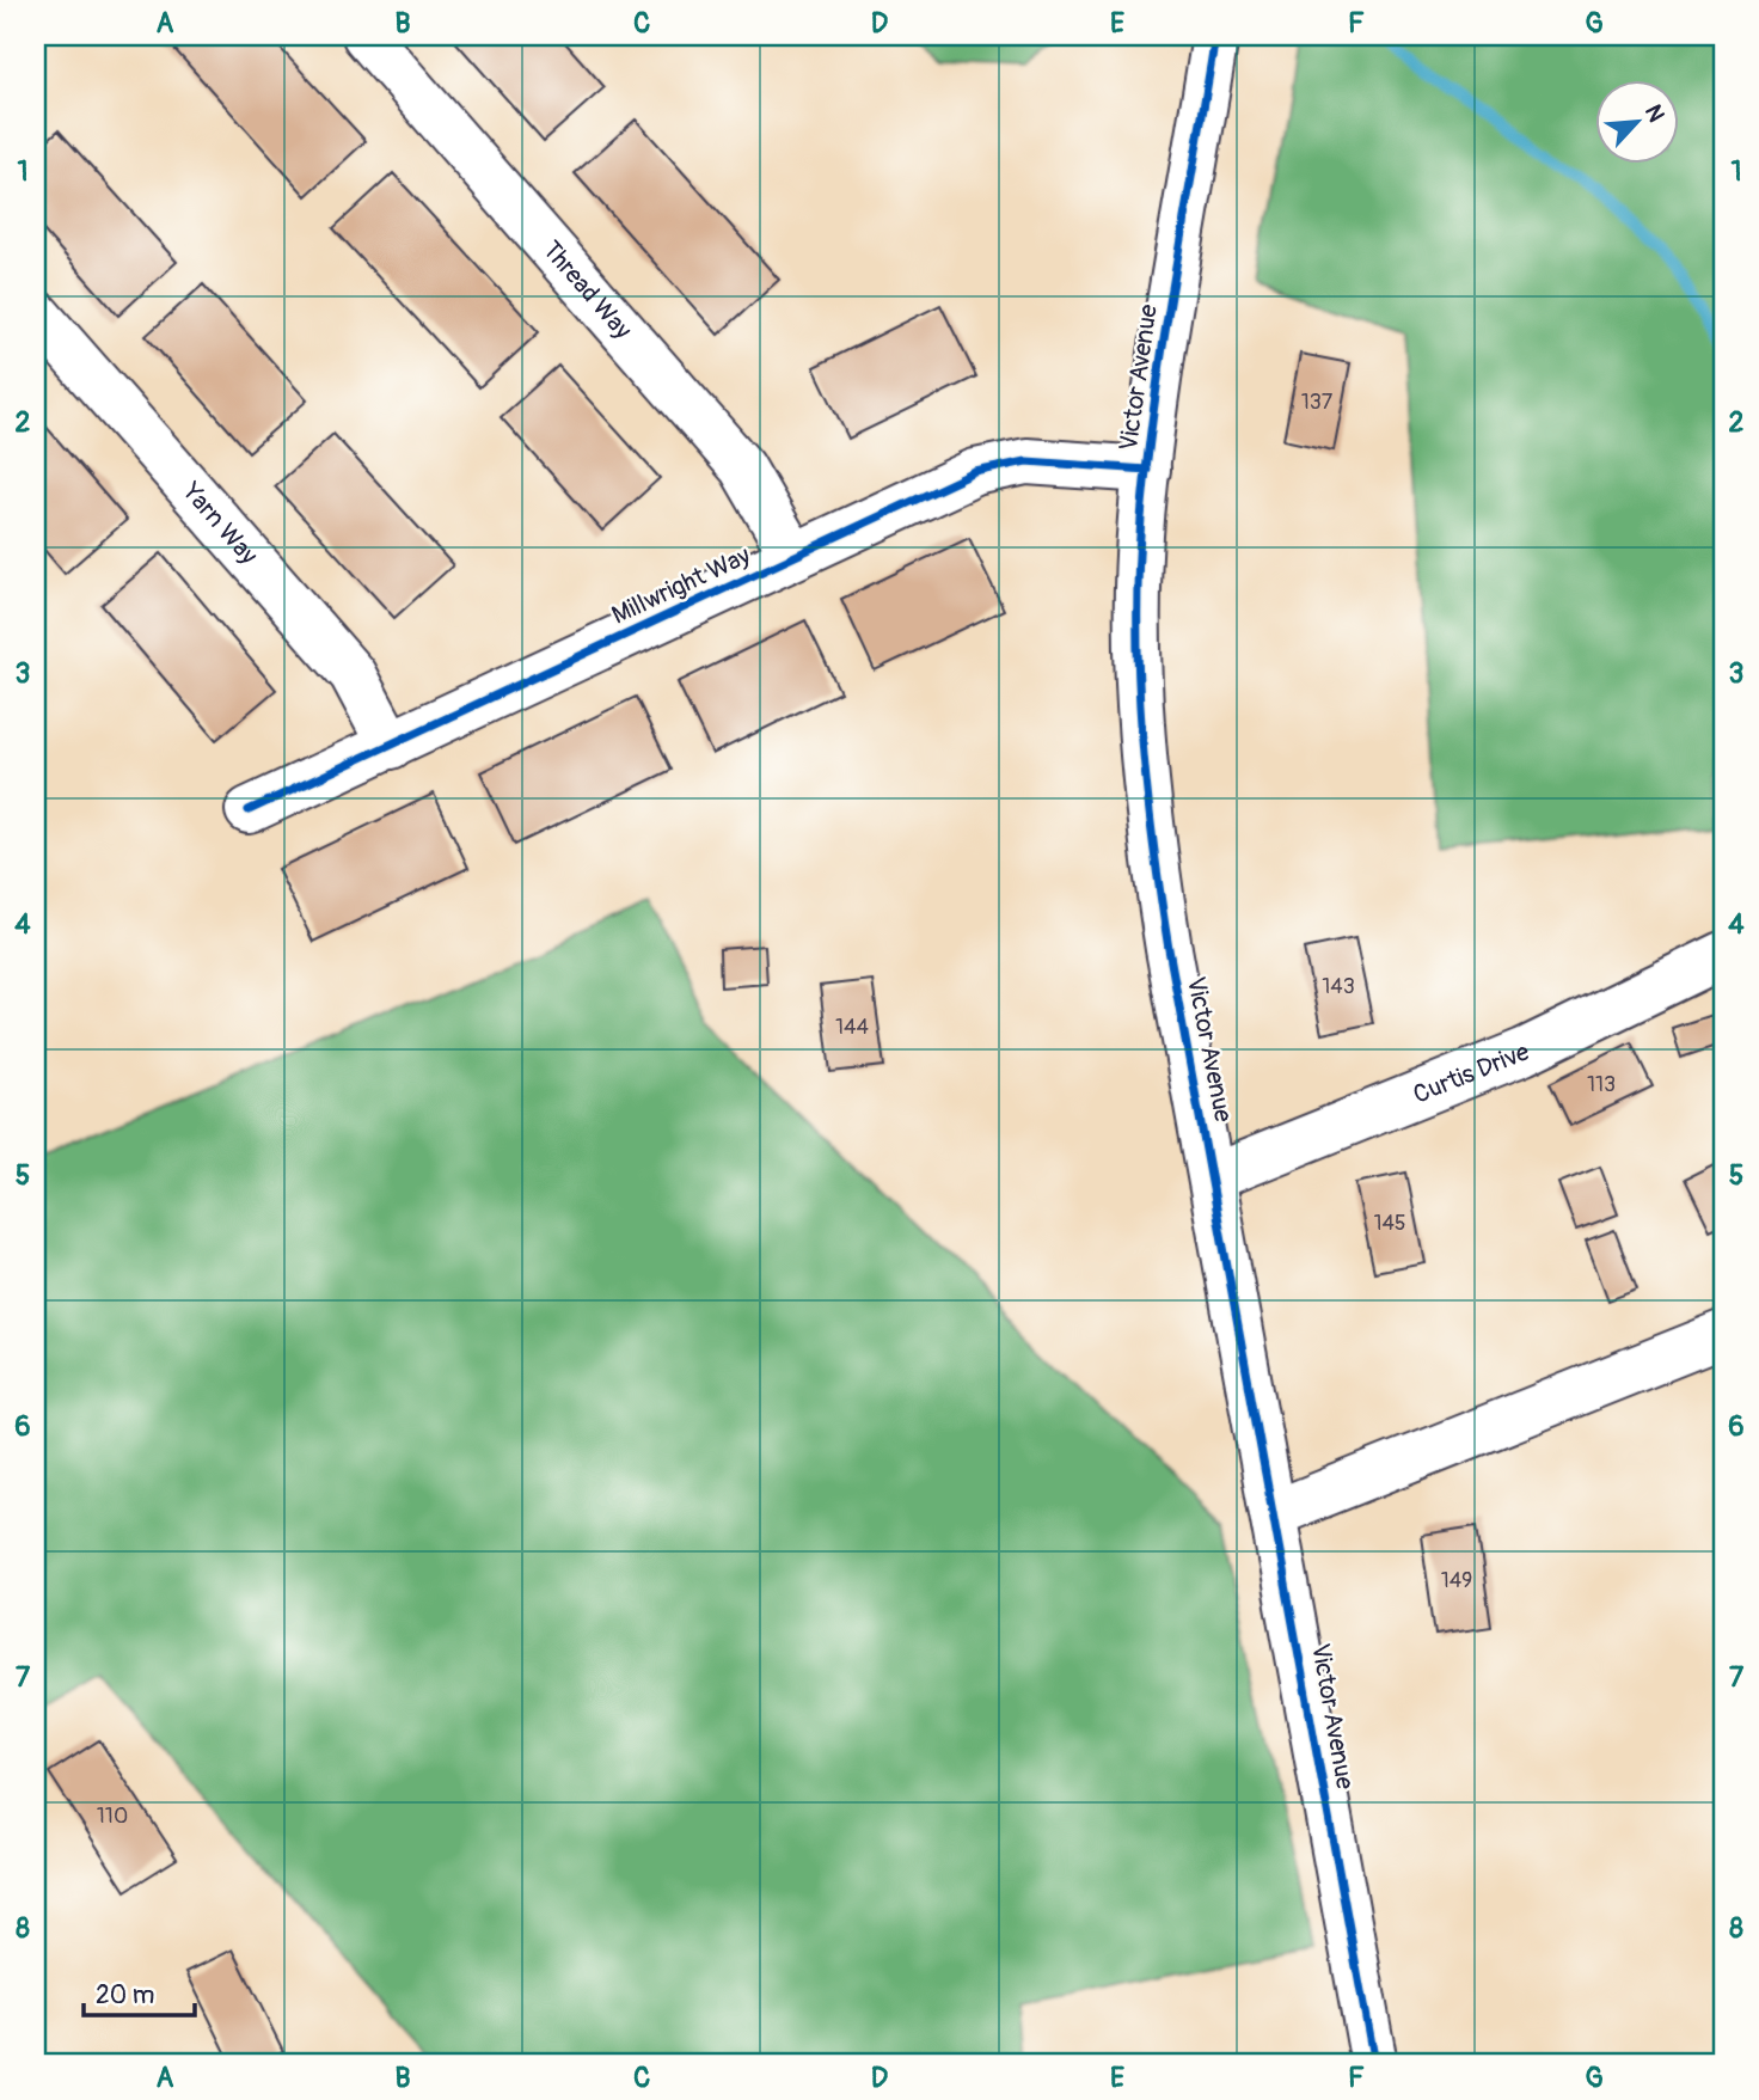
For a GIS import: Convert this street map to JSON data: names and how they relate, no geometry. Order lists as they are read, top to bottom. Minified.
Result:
{"streets":{"street":["Thread Way","Victor Avenue","Yarn Way","Millwright Way","Curtis Drive"]},"crossings":[["Thread Way","Millwright Way"],["Victor Avenue","Millwright Way"],["Victor Avenue","Curtis Drive"],["Yarn Way","Millwright Way"]],"house_numbers":["137","143","144","113","145","149","110"],"scale_bar":"20 m","north":"top right","grid":{"columns":["A","B","C","D","E","F","G"],"rows":["1","2","3","4","5","6","7","8"]}}
